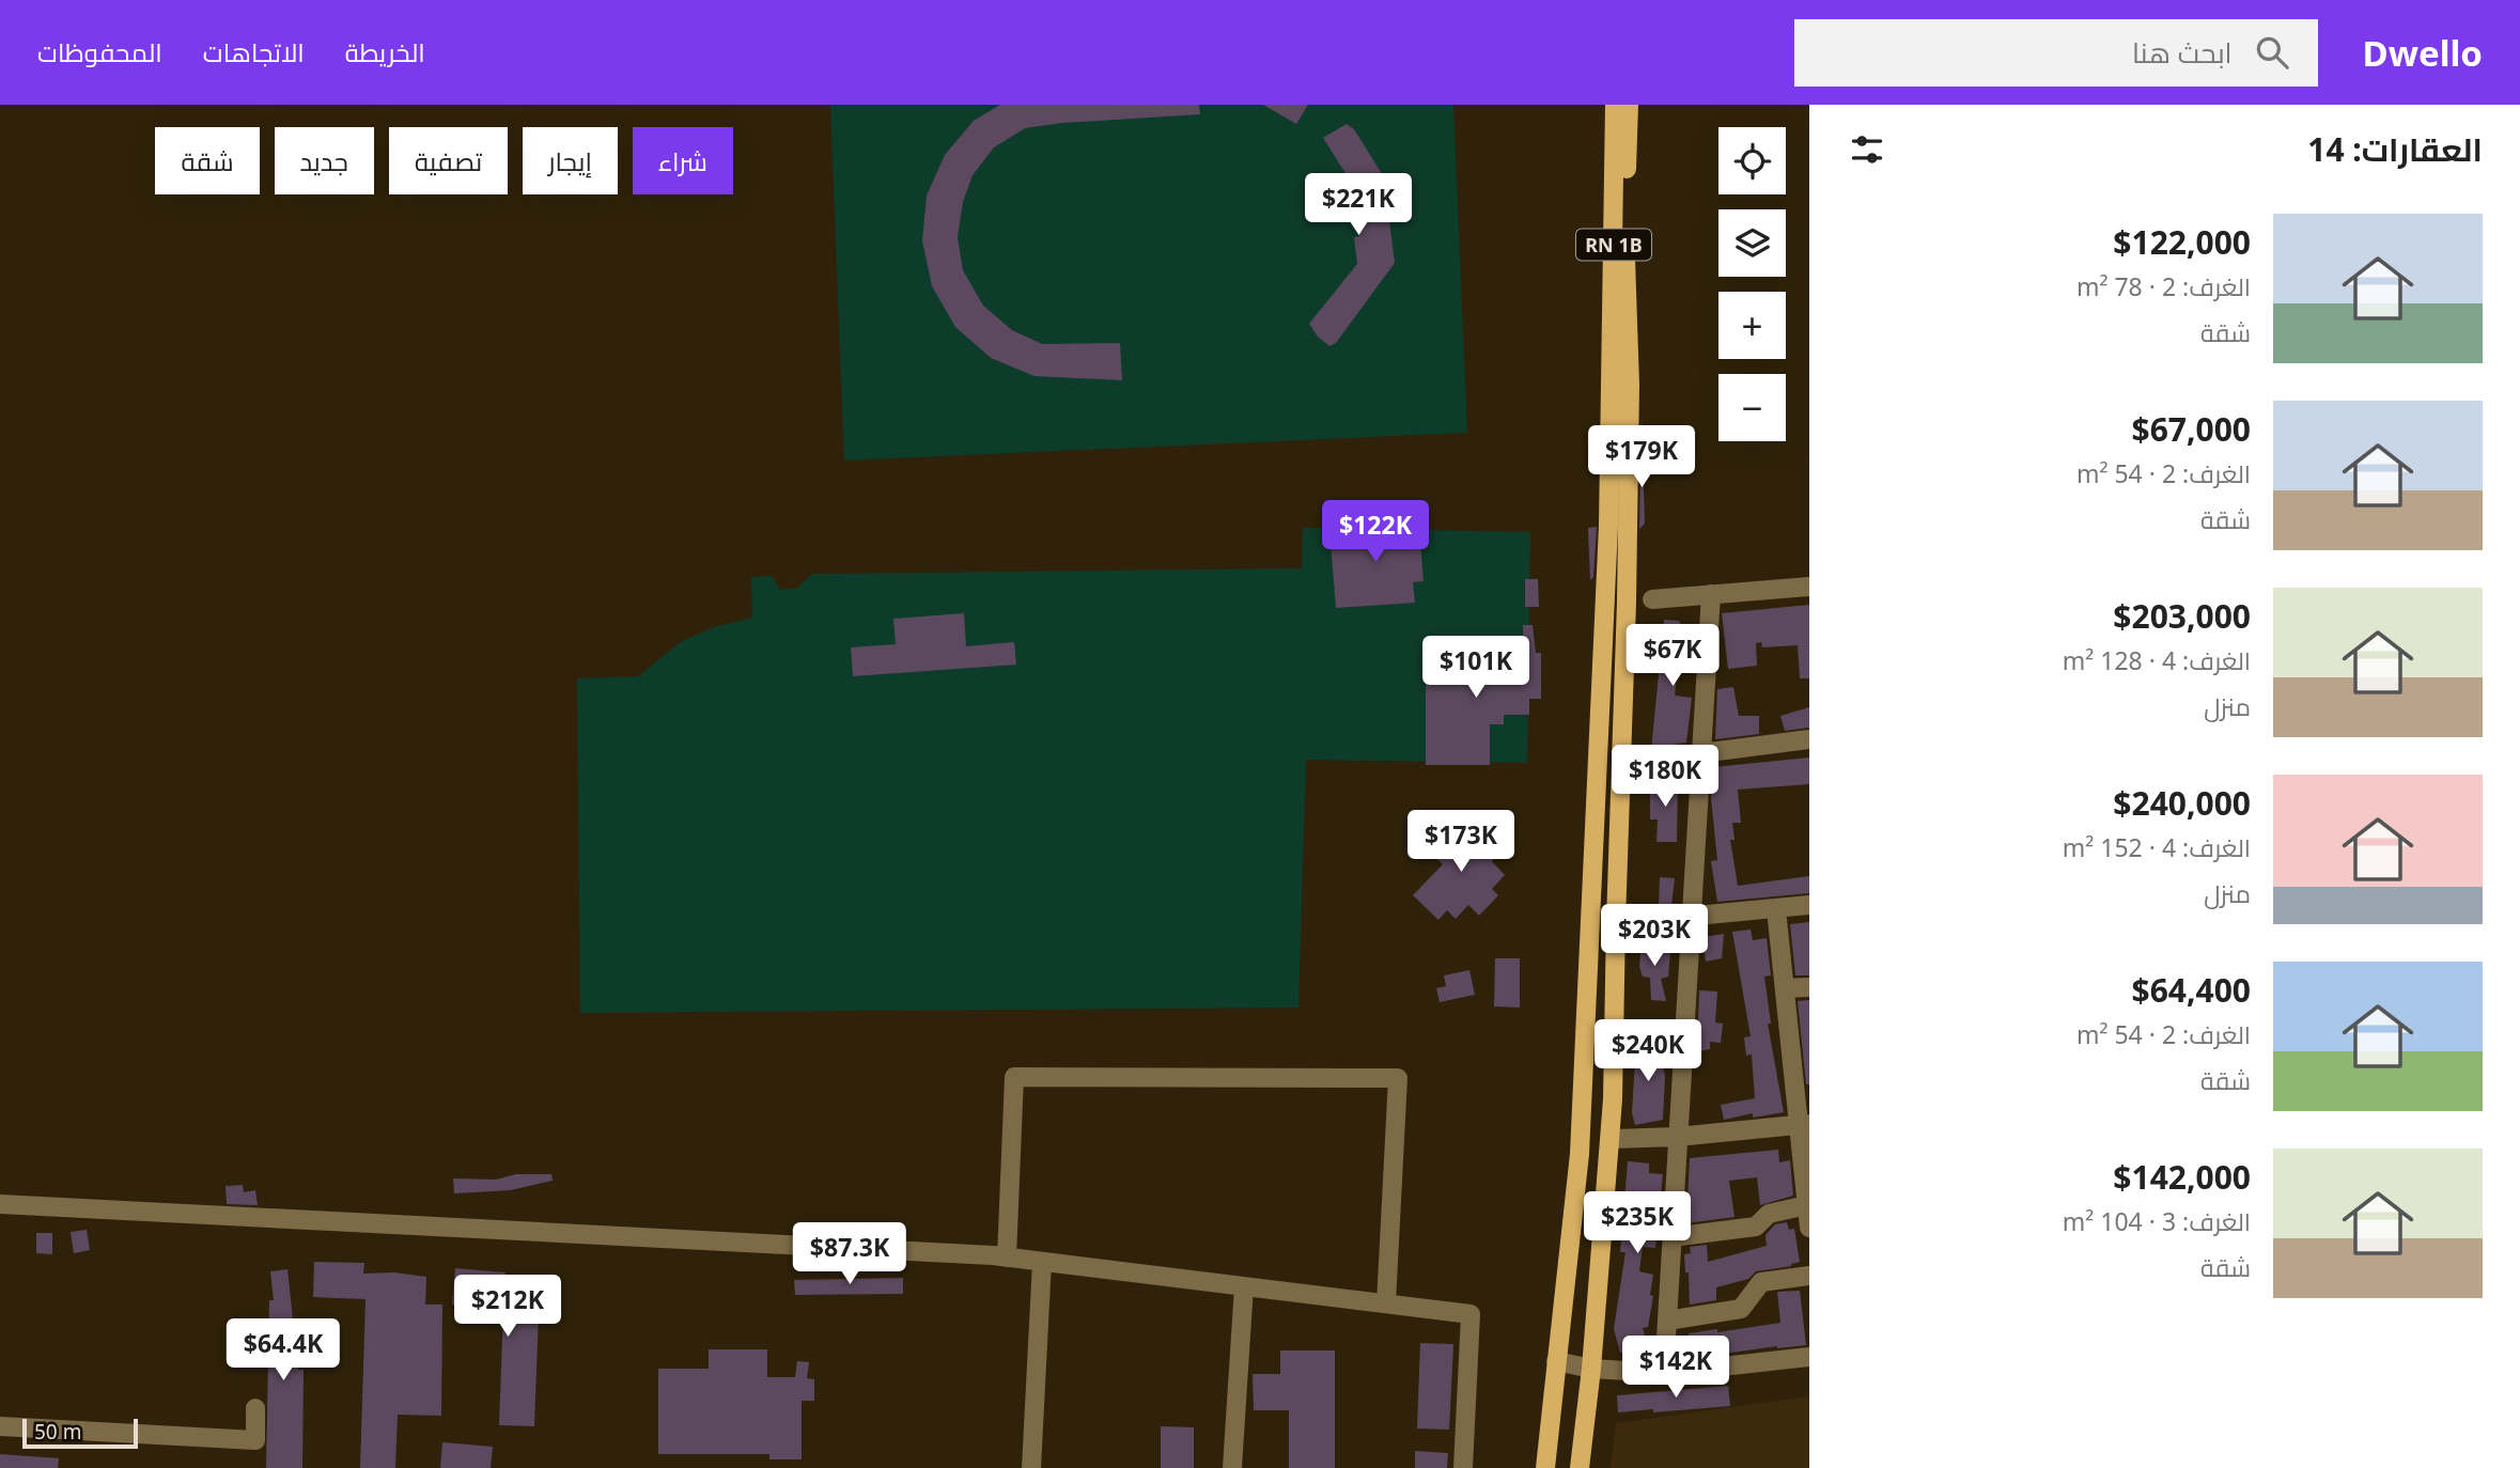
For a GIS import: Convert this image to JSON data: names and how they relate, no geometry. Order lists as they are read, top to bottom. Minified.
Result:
{"streets":{"main road":["RN 1B"]},"scale_bar":"50 m","page":{"header":"Dwello","search":"ابحث هنا","nav":["الخريطة","الاتجاهات","المحفوظات"],"heading":"العقارات: 14","map_buttons":["+","−"],"chip":["شراء","إيجار","تصفية","جديد","شقة"],"price":["$221K","$179K","$122K","$67K","$101K","$180K","$173K","$203K","$240K","$235K","$87.3K","$212K","$64.4K","$142K"],"list":[{"name":"$122,000","note":"الغرف: 2 · 78 m² · شقة"},{"name":"$67,000","note":"الغرف: 2 · 54 m² · شقة"},{"name":"$203,000","note":"الغرف: 4 · 128 m² · منزل"},{"name":"$240,000","note":"الغرف: 4 · 152 m² · منزل"},{"name":"$64,400","note":"الغرف: 2 · 54 m² · شقة"},{"name":"$142,000","note":"الغرف: 3 · 104 m² · شقة"}],"scale":"50 m"}}
